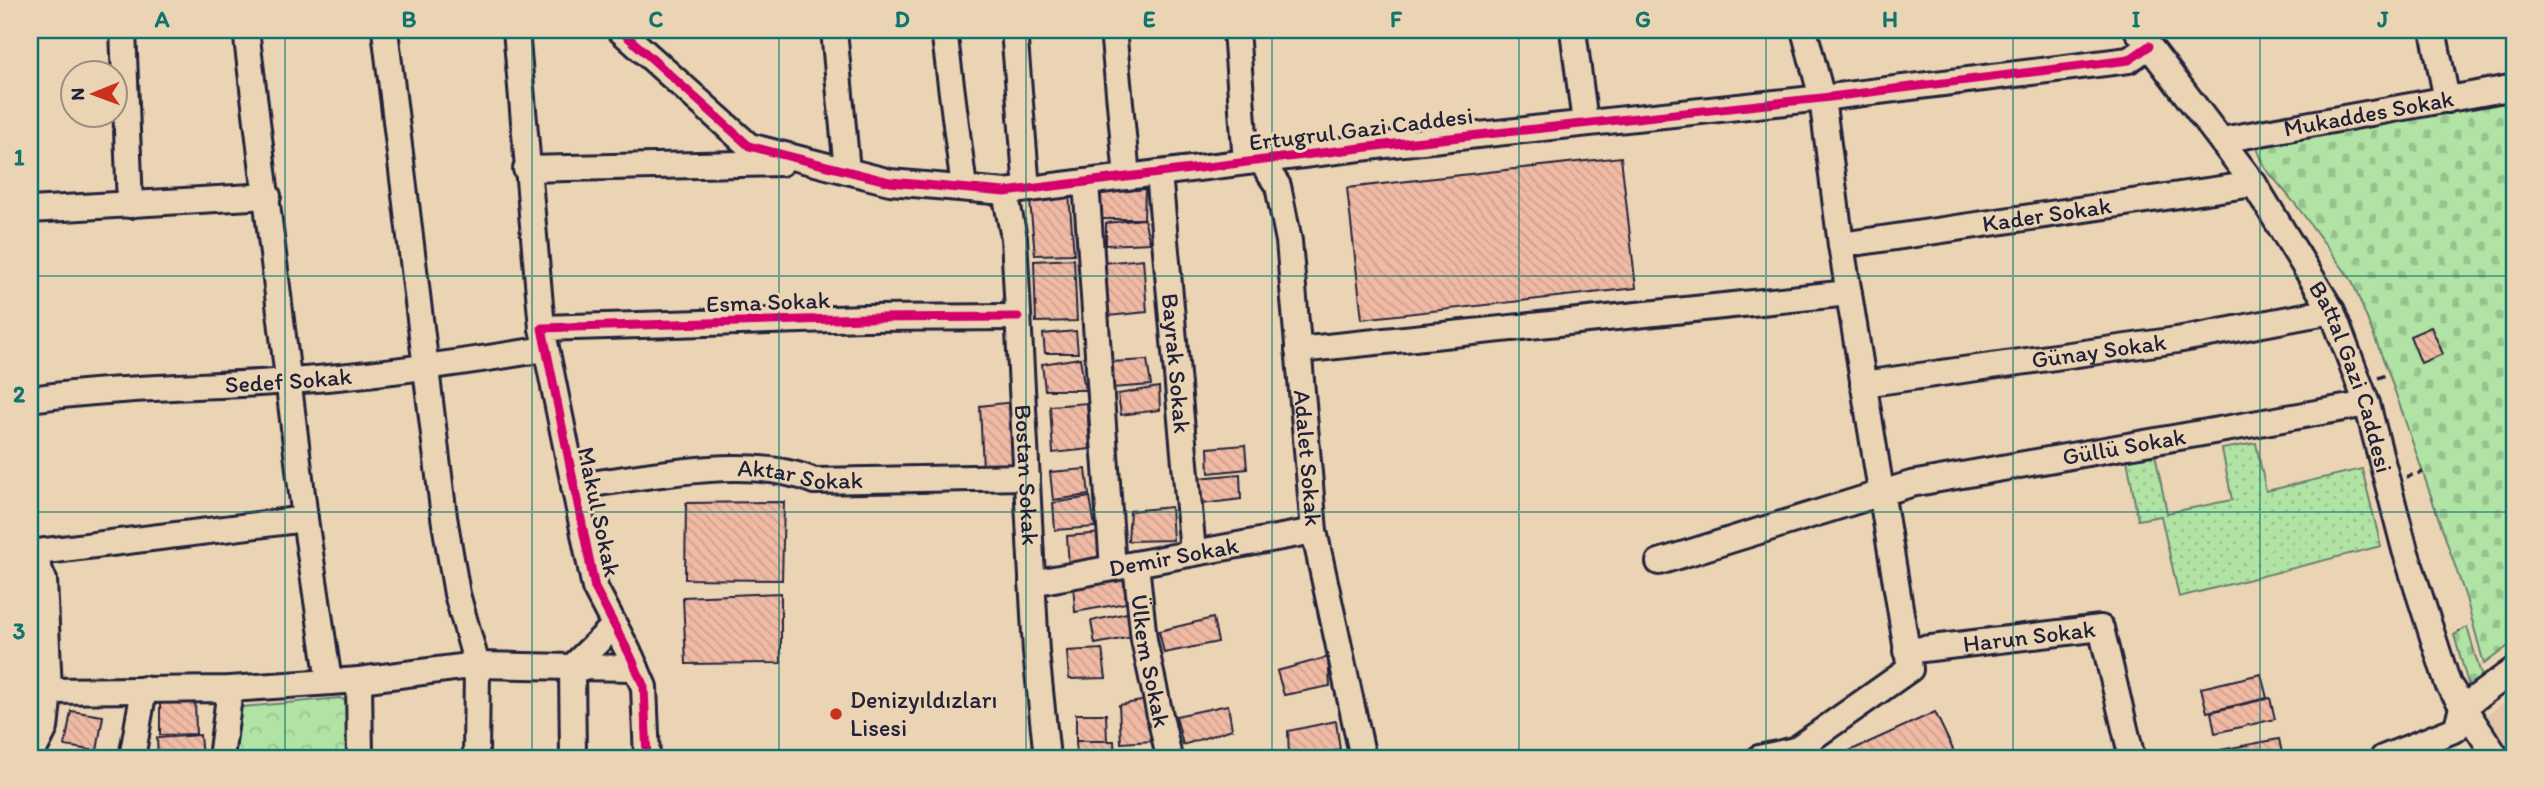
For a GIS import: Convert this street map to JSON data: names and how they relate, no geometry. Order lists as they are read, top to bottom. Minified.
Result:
{"streets":{"street":["Mukaddes Sokak","Ertugrul Gazi Caddesi","Kader Sokak","Esma Sokak","Günay Sokak","Bayrak Sokak","Battal Gazi Caddesi","Sedef Sokak","Güllü Sokak","Adalet Sokak","Aktar Sokak","Bostan Sokak","Makul Sokak","Demir Sokak","Harun Sokak","Ülkem Sokak"]},"crossings":[["Mukaddes Sokak","Battal Gazi Caddesi"],["Ertugrul Gazi Caddesi","Bayrak Sokak"],["Ertugrul Gazi Caddesi","Battal Gazi Caddesi"],["Ertugrul Gazi Caddesi","Adalet Sokak"],["Ertugrul Gazi Caddesi","Bostan Sokak"],["Ertugrul Gazi Caddesi","Ülkem Sokak"],["Kader Sokak","Battal Gazi Caddesi"],["Esma Sokak","Sedef Sokak"],["Esma Sokak","Bostan Sokak"],["Esma Sokak","Makul Sokak"],["Günay Sokak","Battal Gazi Caddesi"],["Bayrak Sokak","Demir Sokak"],["Battal Gazi Caddesi","Güllü Sokak"],["Sedef Sokak","Makul Sokak"],["Adalet Sokak","Demir Sokak"],["Aktar Sokak","Bostan Sokak"],["Aktar Sokak","Makul Sokak"],["Bostan Sokak","Demir Sokak"],["Demir Sokak","Ülkem Sokak"]],"places":["Denizyıldızları Lisesi"],"north":"left","grid":{"columns":["A","B","C","D","E","F","G","H","I","J"],"rows":["1","2","3"]}}
